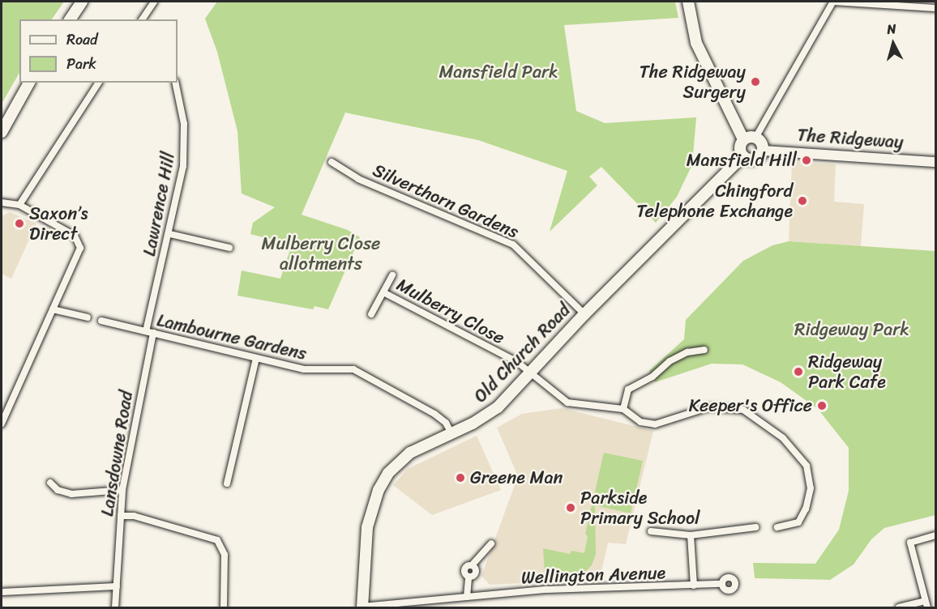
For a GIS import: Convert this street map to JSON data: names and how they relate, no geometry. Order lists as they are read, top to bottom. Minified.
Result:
{"streets":{"main road":["The Ridgeway","Old Church Road"],"street":["Silverthorn Gardens","Lawrence Hill","Mulberry Close","Lambourne Gardens","Lansdowne Road","Wellington Avenue"]},"crossings":[["The Ridgeway","Old Church Road"],["Silverthorn Gardens","Old Church Road"],["Lawrence Hill","Lambourne Gardens"],["Lawrence Hill","Lansdowne Road"],["Mulberry Close","Old Church Road"],["Lambourne Gardens","Old Church Road"],["Lambourne Gardens","Lansdowne Road"],["Old Church Road","Wellington Avenue"]],"parks":["Mansfield Park","Mulberry Close allotments","Ridgeway Park"],"places":["The Ridgeway Surgery","Mansfield Hill","Chingford Telephone Exchange","Saxon’s Direct","Ridgeway Park Cafe","Keeper's Office","Greene Man","Parkside Primary School"],"legend":["Road","Park"],"north":"top"}
